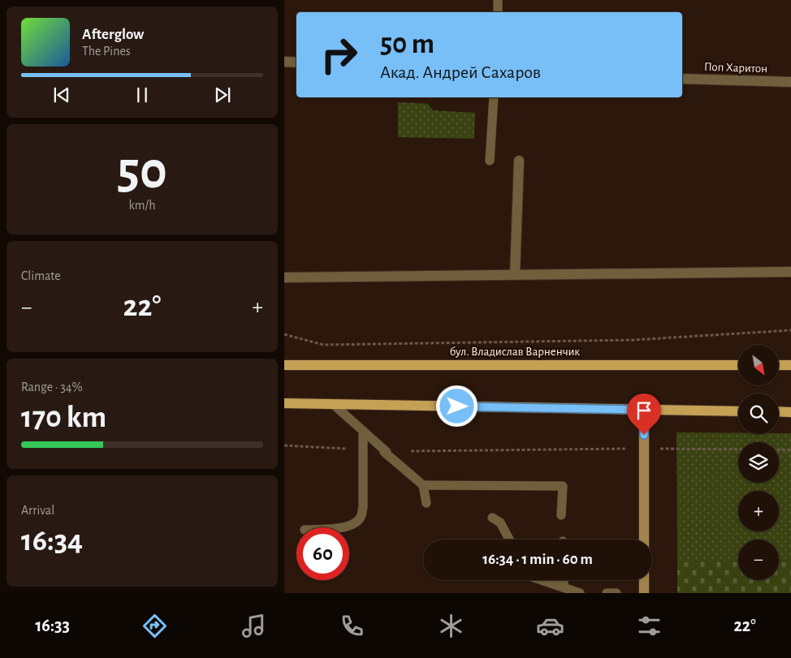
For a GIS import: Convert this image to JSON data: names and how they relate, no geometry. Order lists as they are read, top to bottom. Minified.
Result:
{"streets":{"main road":["бул. Владислав Варненчик"],"street":["Поп Харитон"]},"north":"bottom right","page":{"turn":["50 m","Акад. Андрей Сахаров"],"song":["Afterglow","The Pines"],"tile":[["50","km/h"],"Climate",["Range · 34%","170 km"],["Arrival","16:34"]],"heat":["−","22°","+"],"map_buttons":["+","−"],"limit":"60","trip":"16:34 · 1 min · 60 m","tabs":["16:33","22°"]}}
